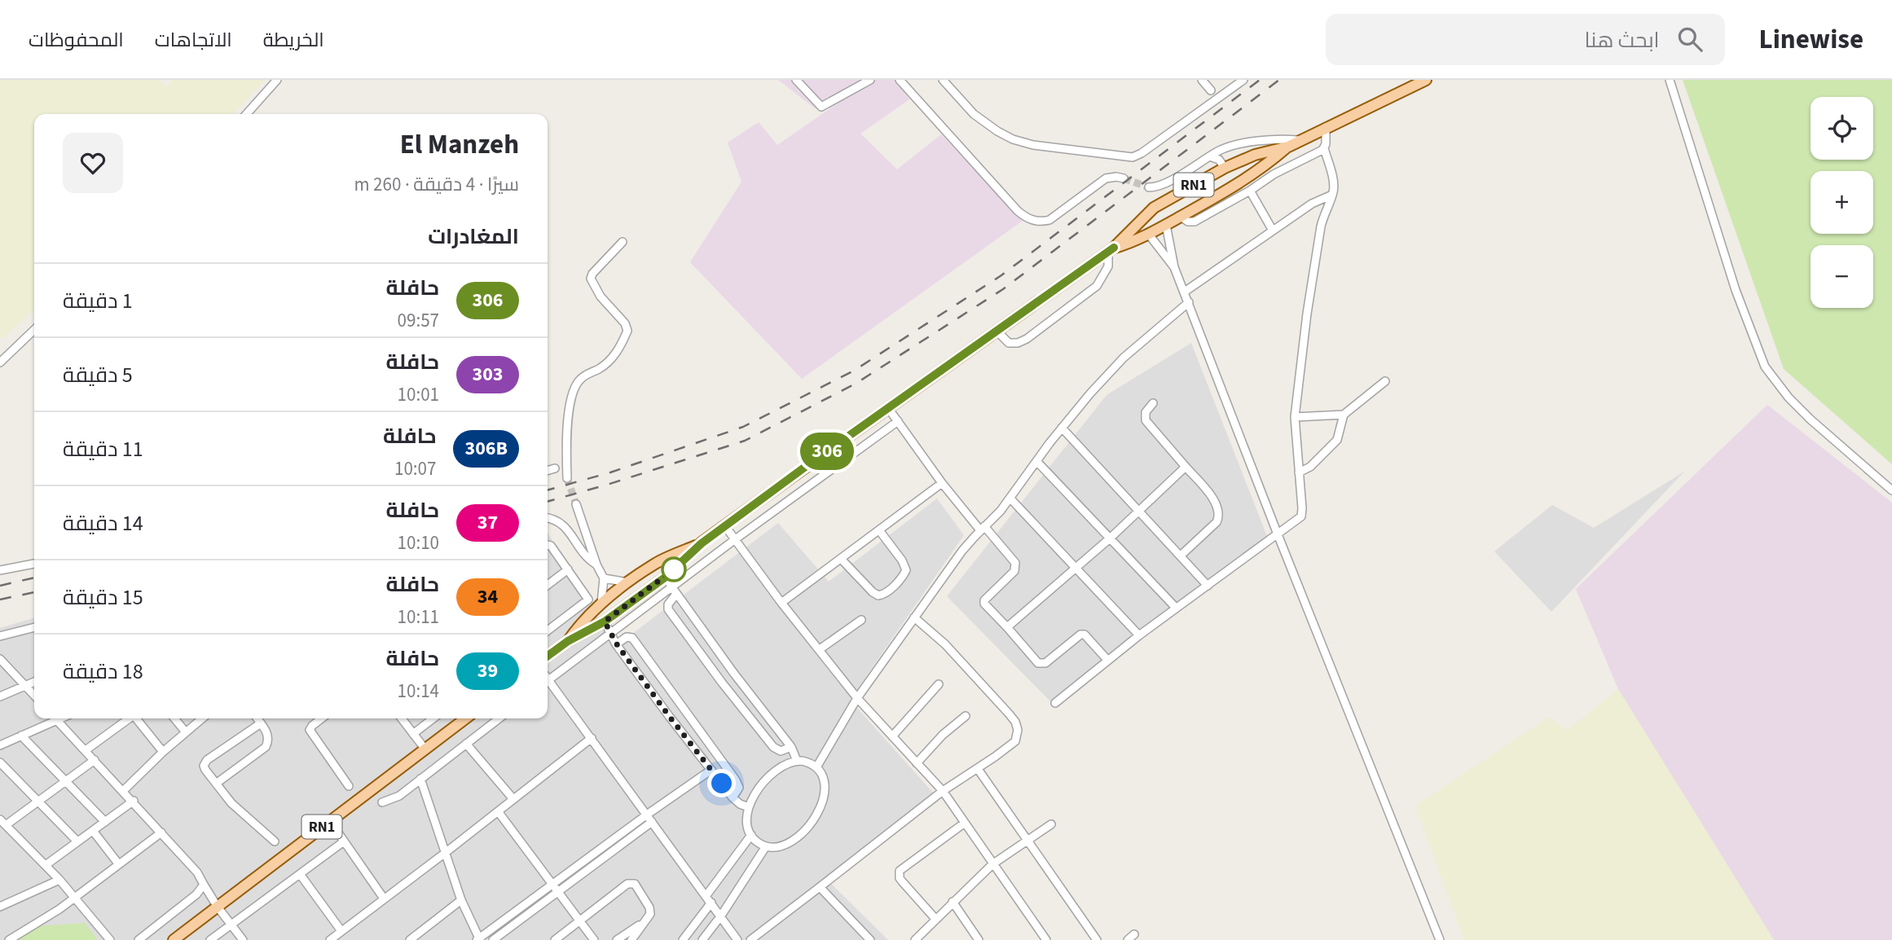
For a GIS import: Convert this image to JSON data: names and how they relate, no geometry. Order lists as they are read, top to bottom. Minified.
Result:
{"streets":{"main road":["RN1"]},"lines":["bus line 306"],"page":{"header":"Linewise","search":"ابحث هنا","nav":["الخريطة","الاتجاهات","المحفوظات"],"on_map":"306","map_buttons":["+","−"],"heading":[["El Manzeh","سيرًا · 4 دقيقة · 260 m"],"المغادرات"],"list":[{"mark":"306","name":"حافلة","note":"09:57","value":"1 دقيقة"},{"mark":"303","name":"حافلة","note":"10:01","value":"5 دقيقة"},{"mark":"306B","name":"حافلة","note":"10:07","value":"11 دقيقة"},{"mark":"37","name":"حافلة","note":"10:10","value":"14 دقيقة"},{"mark":"34","name":"حافلة","note":"10:11","value":"15 دقيقة"},{"mark":"39","name":"حافلة","note":"10:14","value":"18 دقيقة"}]}}
